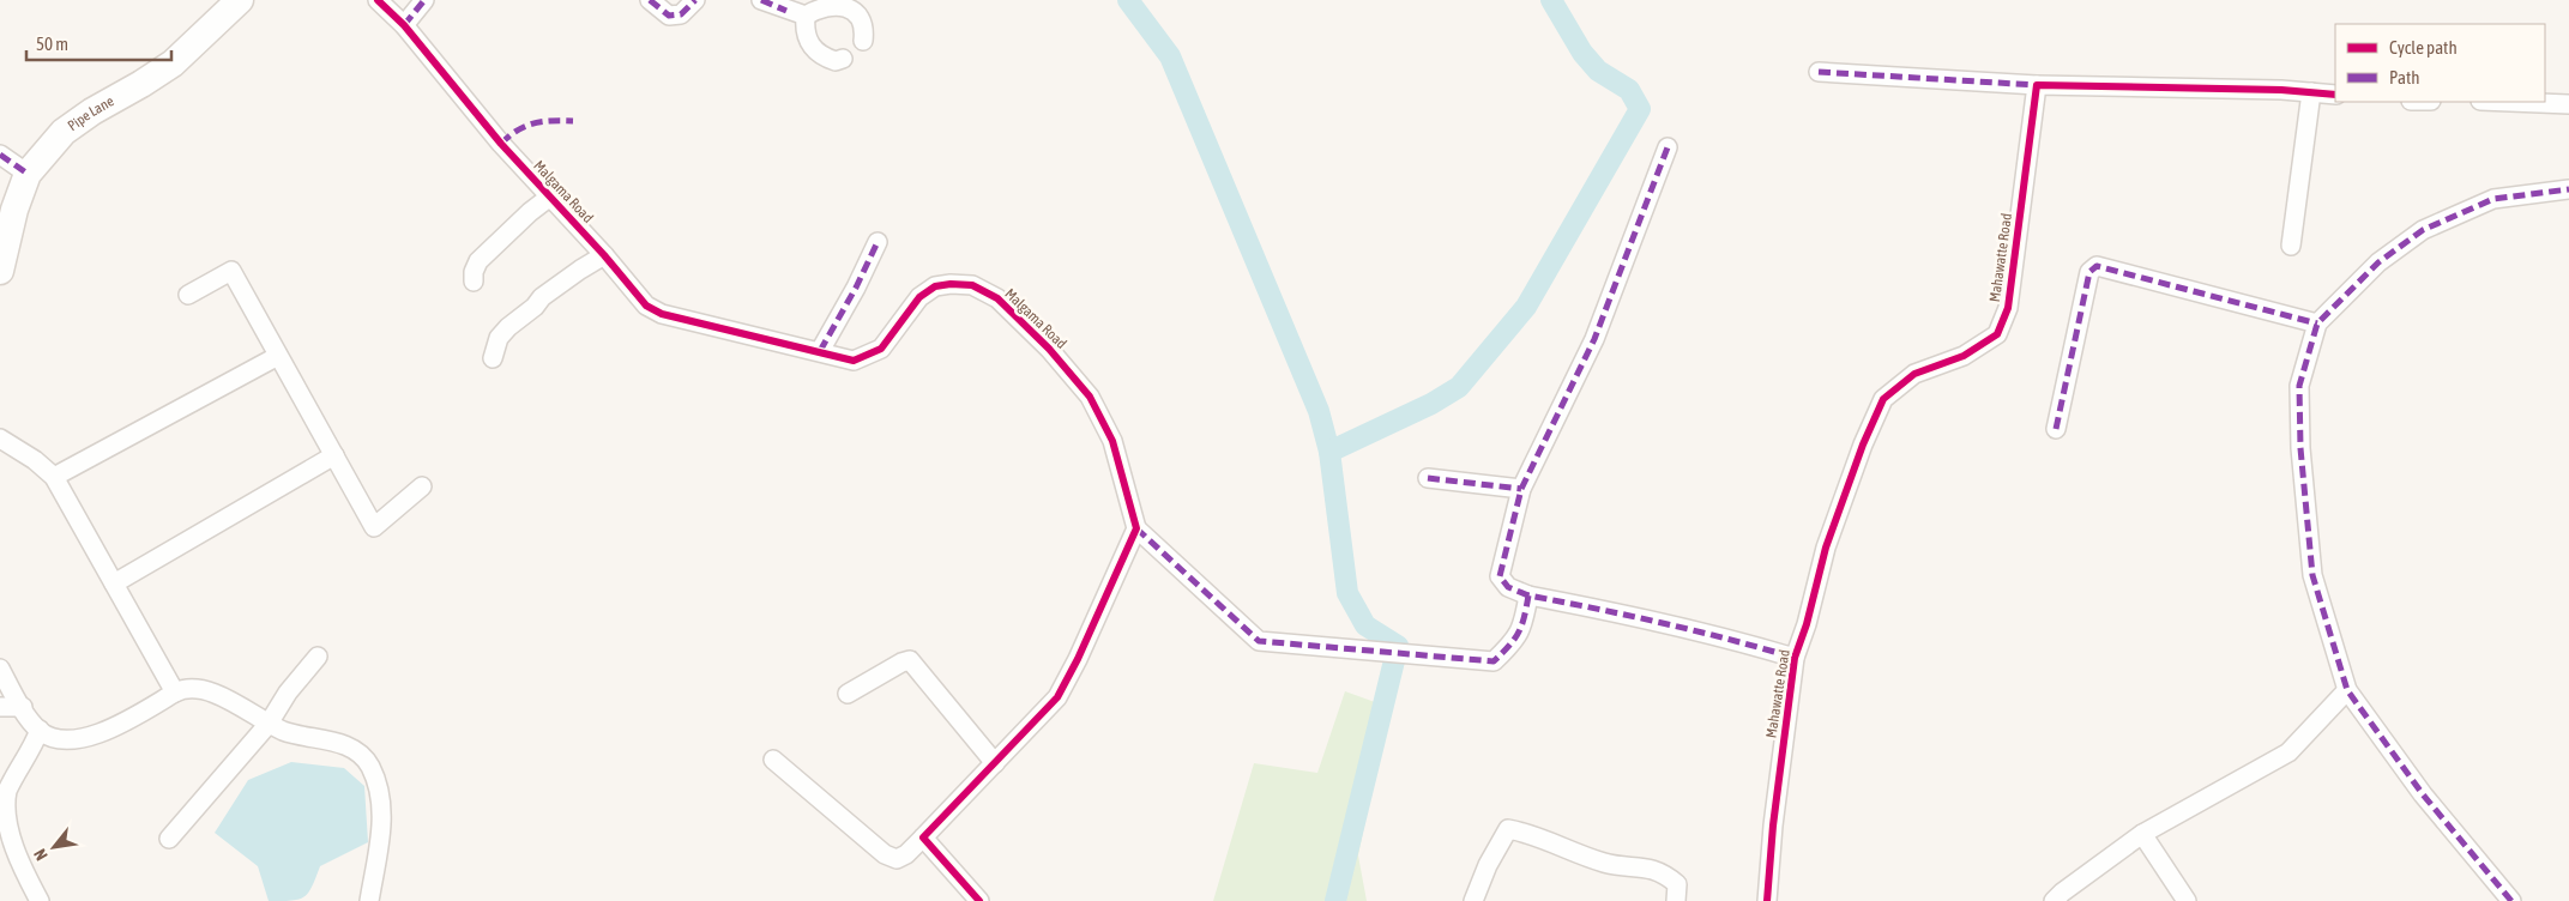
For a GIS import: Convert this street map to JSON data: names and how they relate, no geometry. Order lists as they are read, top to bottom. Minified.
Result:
{"streets":{"street":["Pipe Lane","Malgama Road","Mahawatte Road"]},"legend":["Cycle path","Path"],"scale_bar":"50 m","north":"bottom left"}
